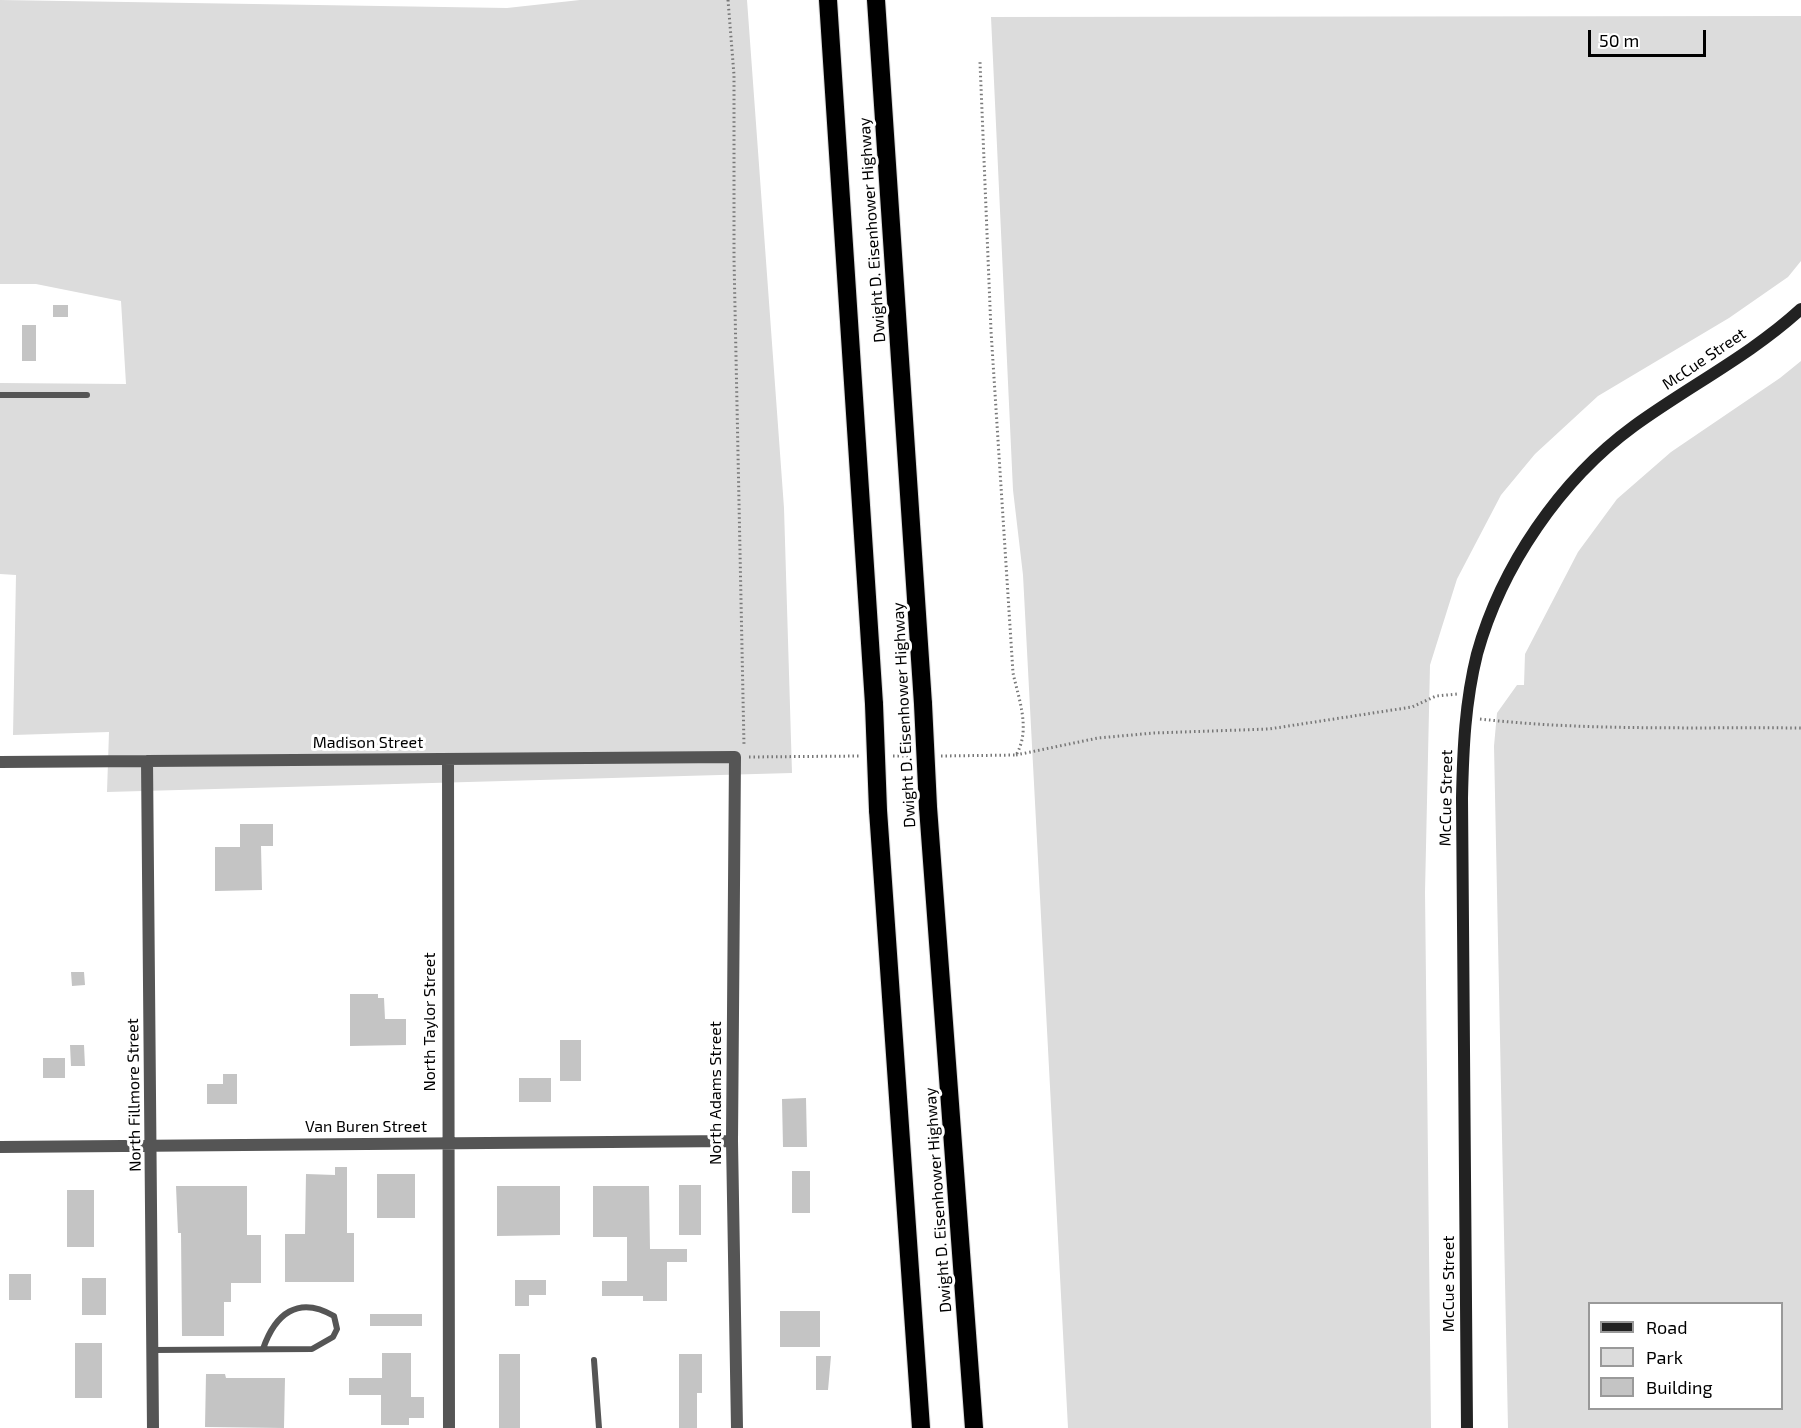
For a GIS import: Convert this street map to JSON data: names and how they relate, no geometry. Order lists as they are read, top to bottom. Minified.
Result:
{"streets":{"highway":["Dwight D. Eisenhower Highway"],"main road":["McCue Street"],"street":["Madison Street","North Taylor Street","North Adams Street","North Fillmore Street","Van Buren Street"]},"crossings":[["Madison Street","North Taylor Street"],["Madison Street","North Adams Street"],["Madison Street","North Fillmore Street"],["North Taylor Street","Van Buren Street"],["North Adams Street","Van Buren Street"],["North Fillmore Street","Van Buren Street"]],"legend":["Road","Park","Building"],"scale_bar":"50 m"}
